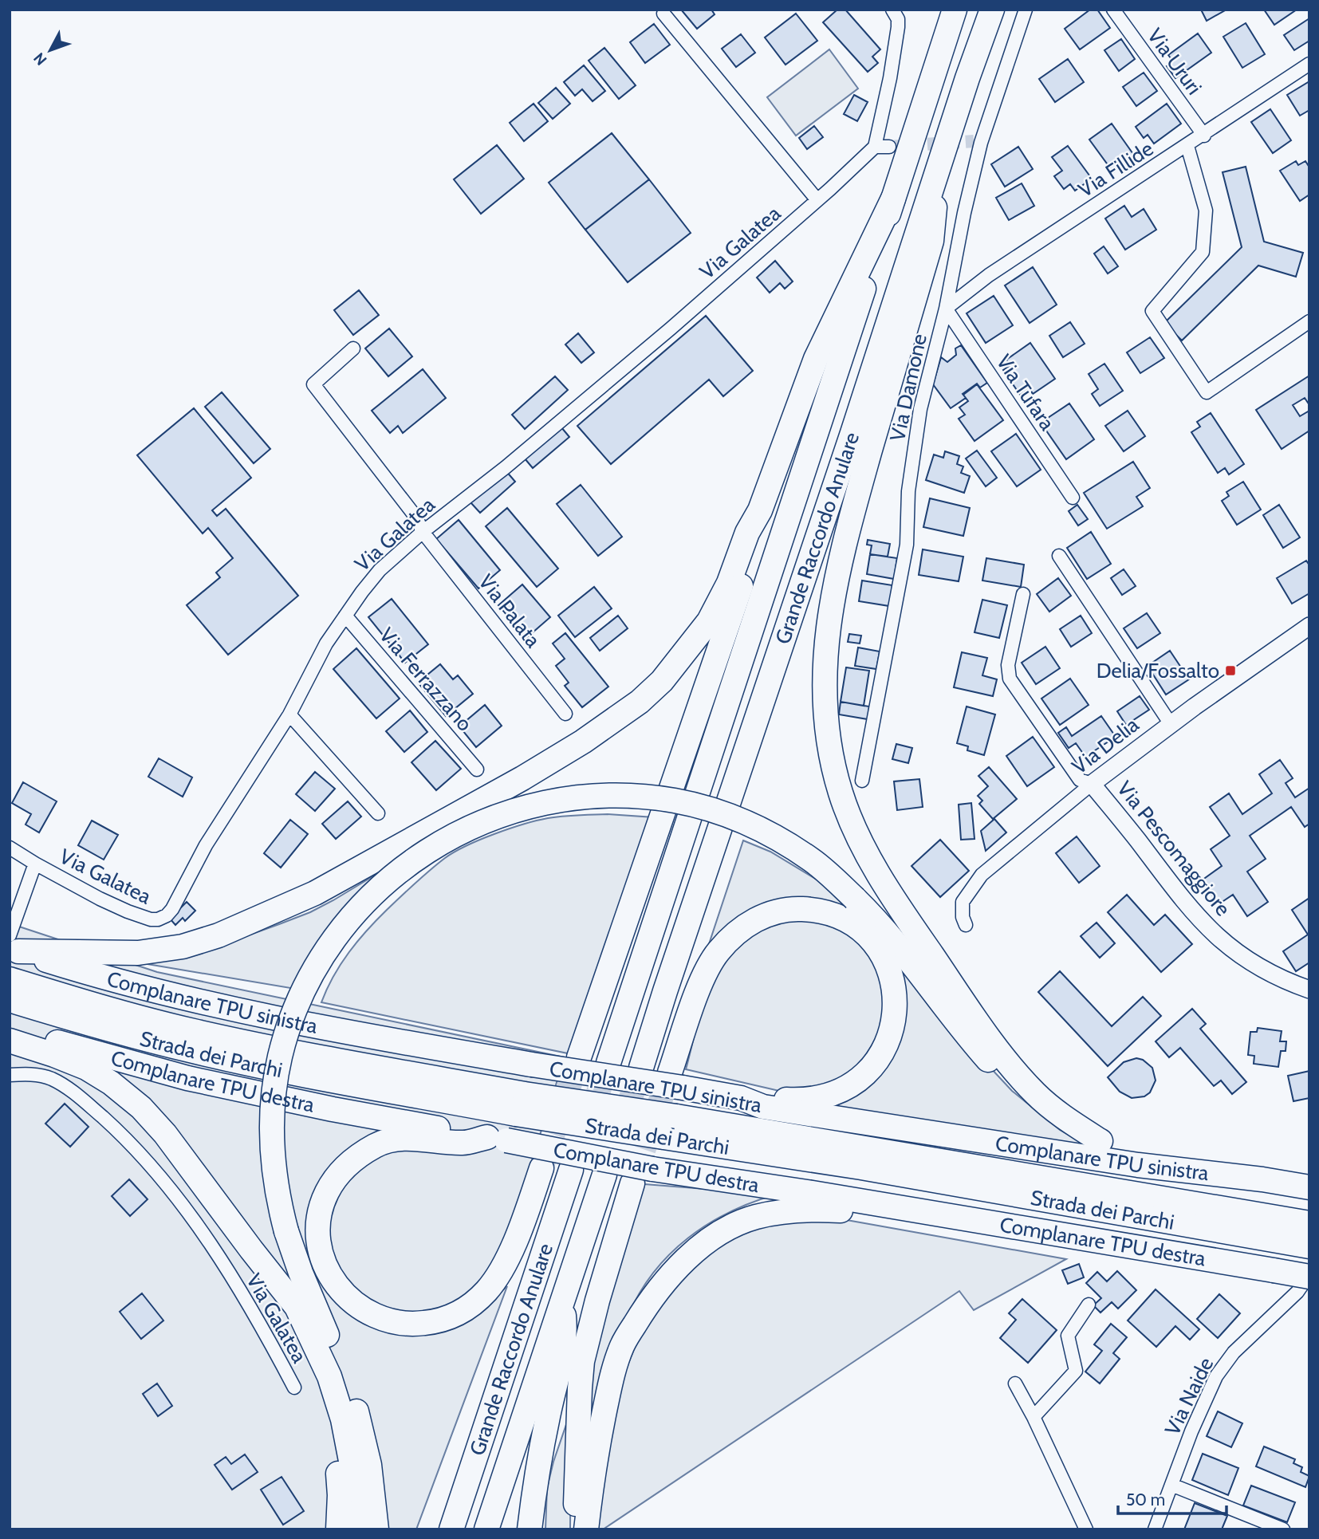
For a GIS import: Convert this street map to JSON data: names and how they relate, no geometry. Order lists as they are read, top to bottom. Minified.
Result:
{"streets":{"highway":["Grande Raccordo Anulare","Complanare TPU sinistra","Strada dei Parchi","Complanare TPU destra"],"street":["Via Ururi","Via Fillide","Via Galatea","Via Damone","Via Tufara","Via Palata","Via Ferrazzano","Via Delia","Via Pescomaggiore","Via Naide"]},"crossings":[["Via Ururi","Via Fillide"],["Via Fillide","Via Damone"],["Via Fillide","Via Tufara"],["Via Galatea","Via Palata"],["Via Galatea","Via Ferrazzano"],["Via Galatea","Complanare TPU sinistra"],["Via Damone","Via Tufara"],["Via Delia","Via Pescomaggiore"],["Complanare TPU destra","Via Naide"]],"places":{"transit":["Delia/Fossalto"]},"scale_bar":"50 m","north":"bottom left"}
